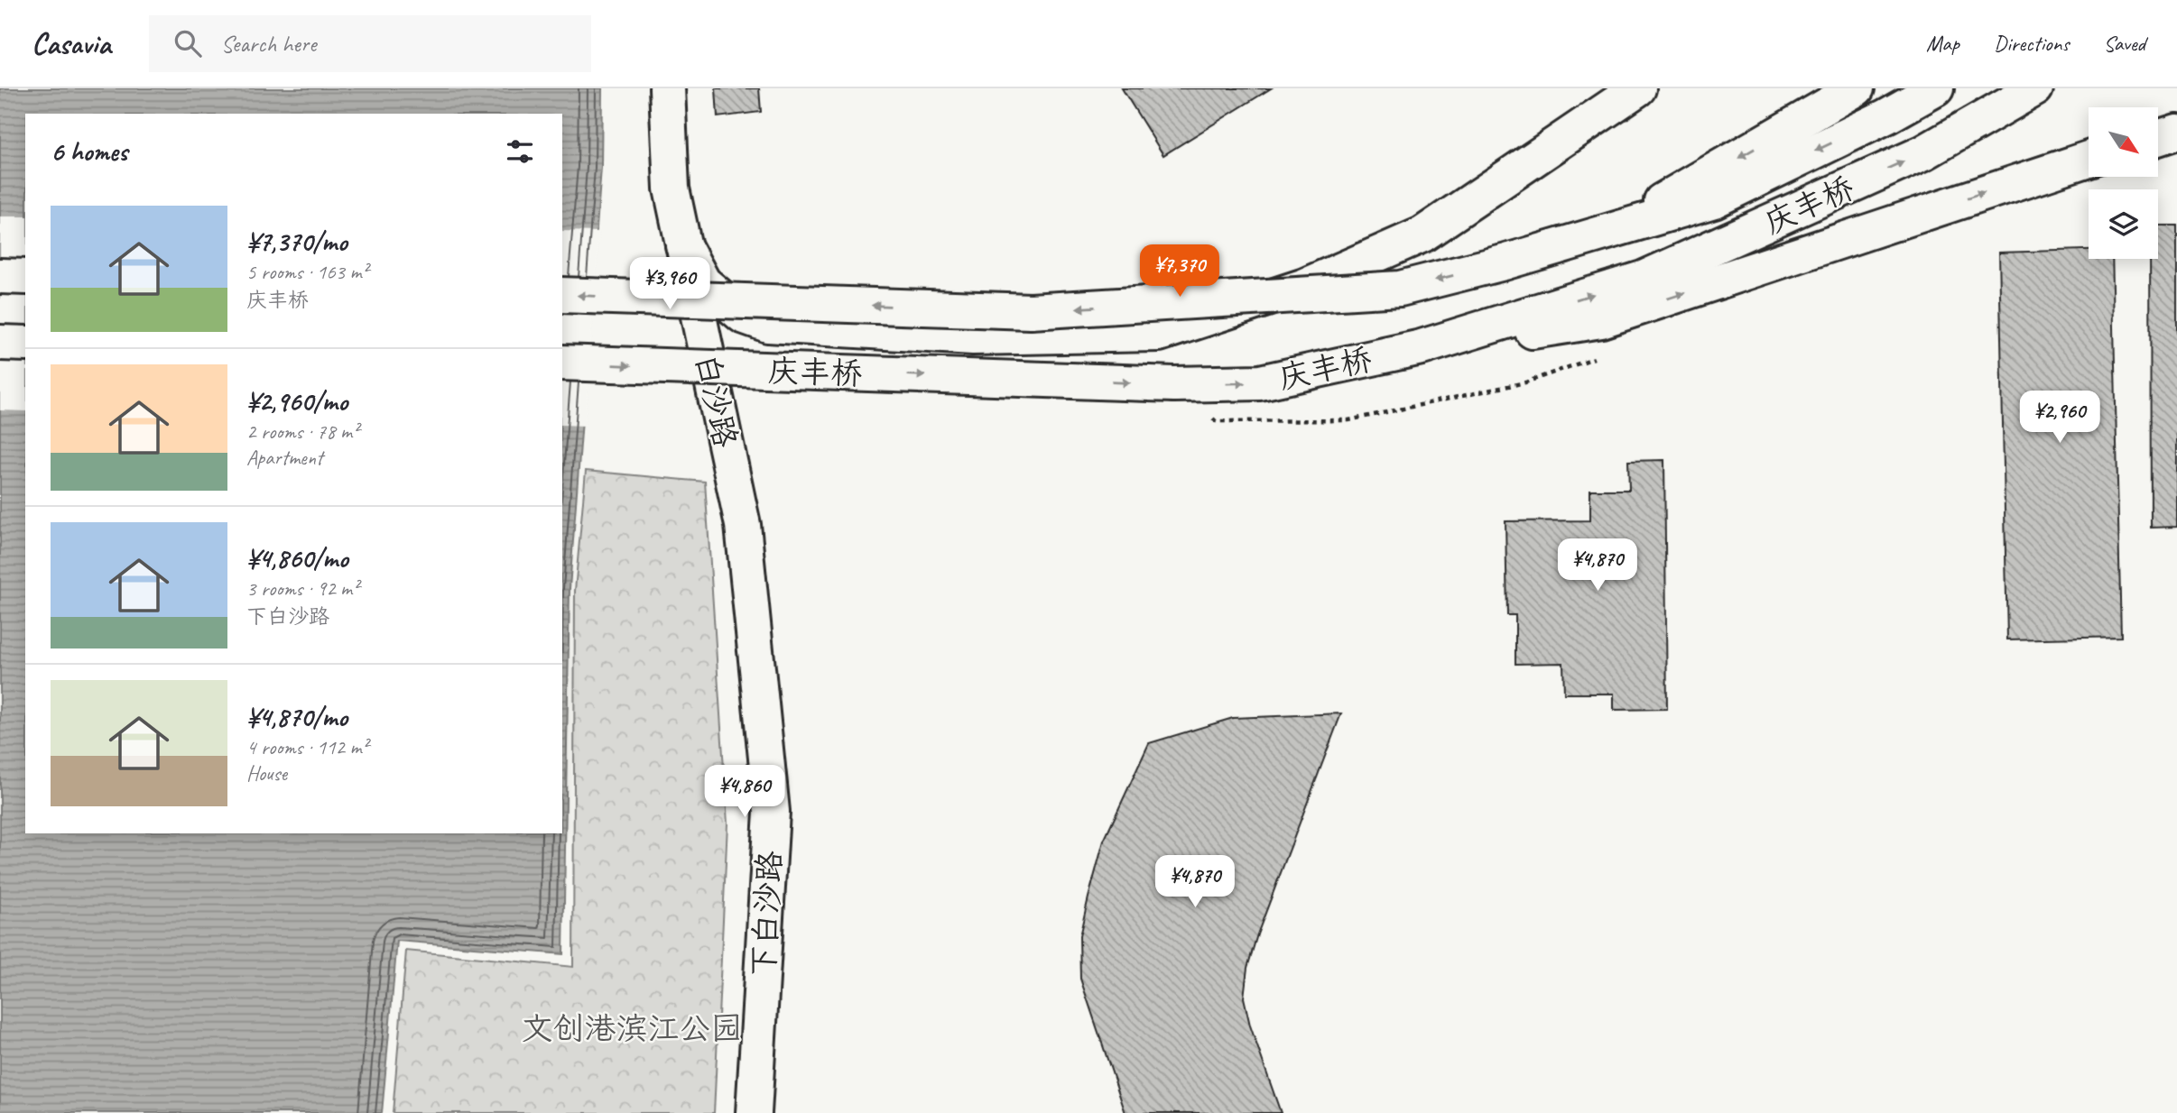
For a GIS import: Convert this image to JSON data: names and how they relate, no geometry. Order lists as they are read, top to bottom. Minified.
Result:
{"streets":{"main road":["庆丰桥","白沙路","下白沙路"]},"crossings":[["白沙路","下白沙路"]],"parks":["文创港滨江公园"],"north":"bottom right","page":{"header":"Casavia","search":"Search here","nav":["Map","Directions","Saved"],"heading":"6 homes","list":[{"name":"¥7,370/mo","note":"5 rooms · 163 m² · 庆丰桥"},{"name":"¥2,960/mo","note":"2 rooms · 78 m² · Apartment"},{"name":"¥4,860/mo","note":"3 rooms · 92 m² · 下白沙路"},{"name":"¥4,870/mo","note":"4 rooms · 112 m² · House"}],"price":["¥7,370","¥3,960","¥2,960","¥4,870","¥4,860","¥4,870"]}}
